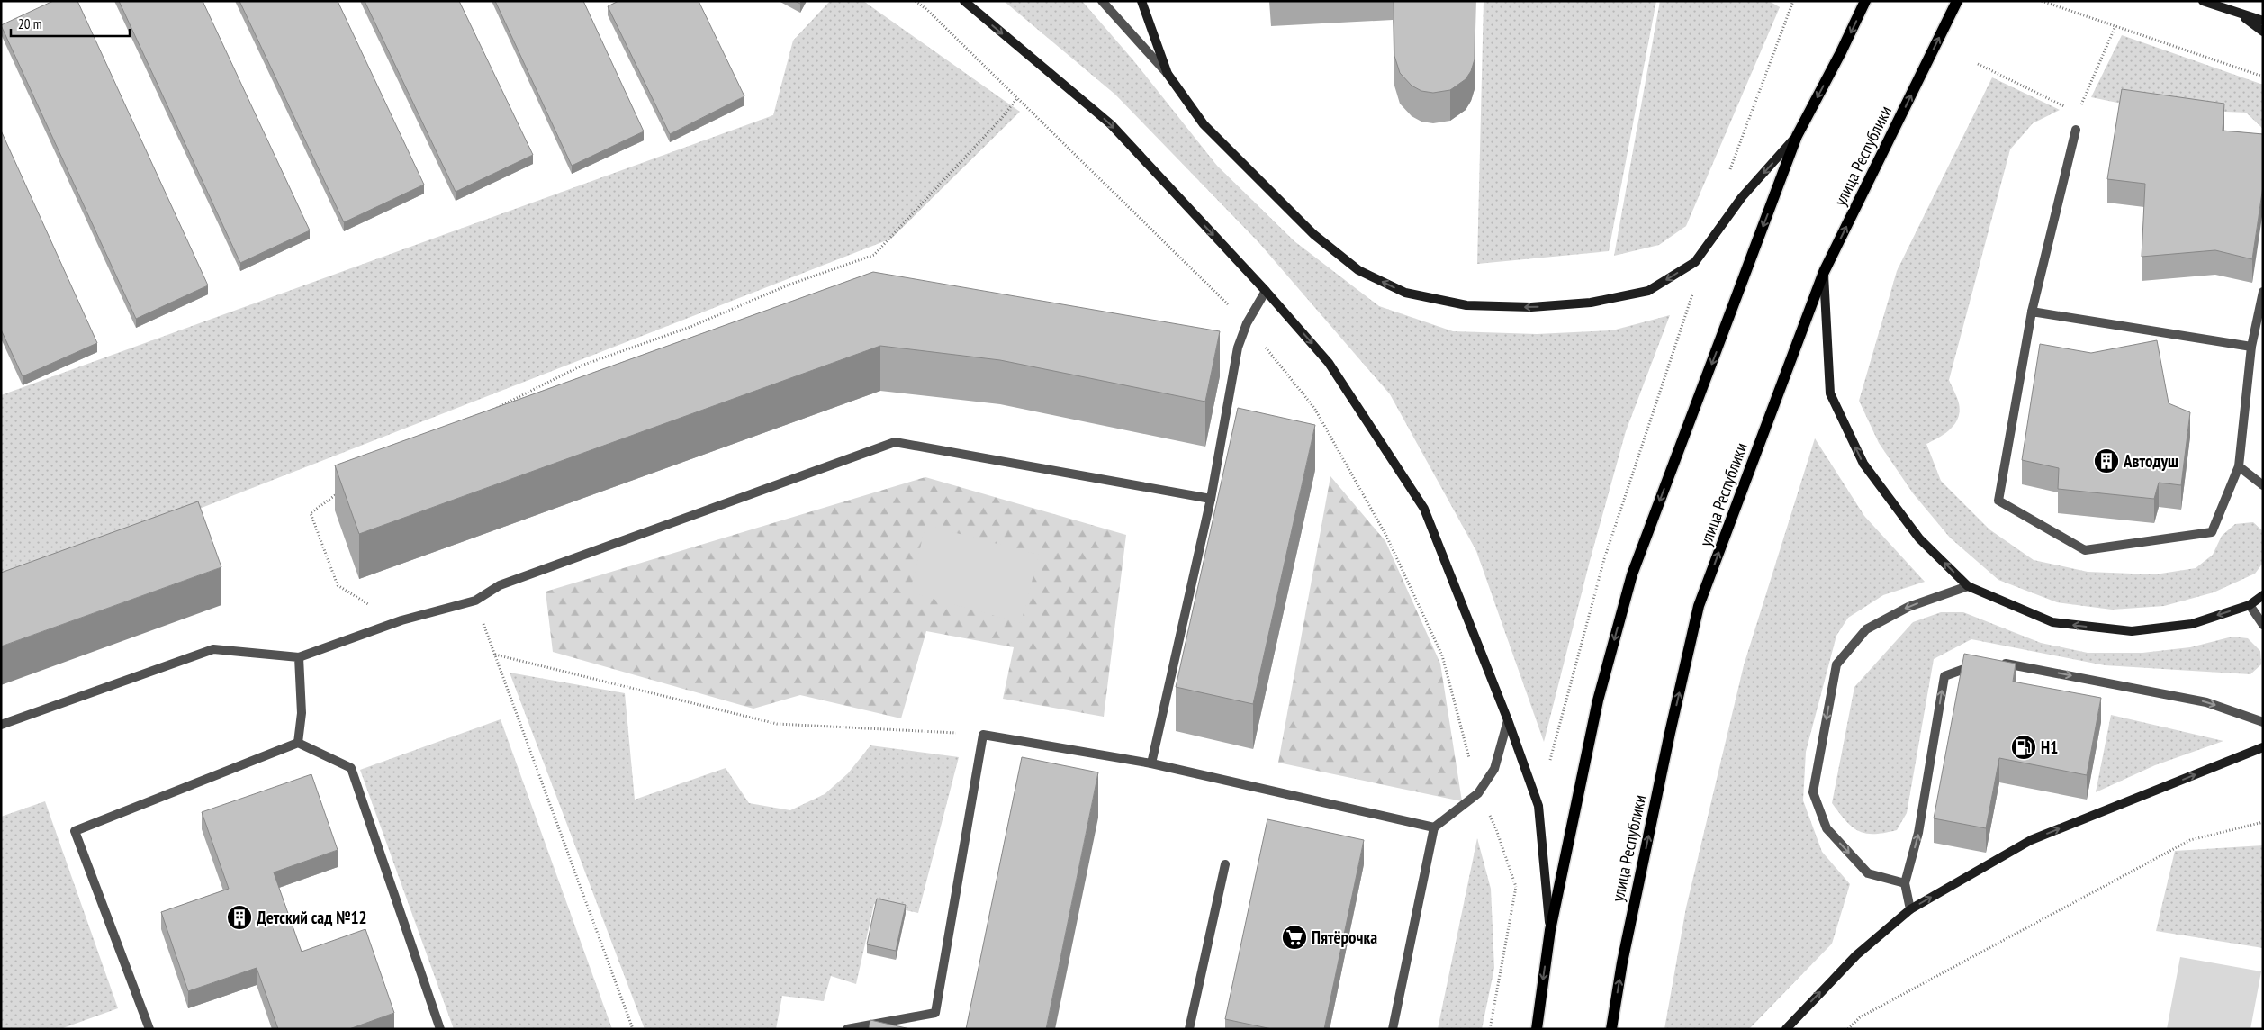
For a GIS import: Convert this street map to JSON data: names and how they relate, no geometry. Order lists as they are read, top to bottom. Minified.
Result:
{"streets":{"main road":["улица Республики"]},"places":{"building":["Автодуш","Детский сад №12"],"fuel station":["Н1"],"supermarket":["Пятёрочка"]},"scale_bar":"20 m"}
